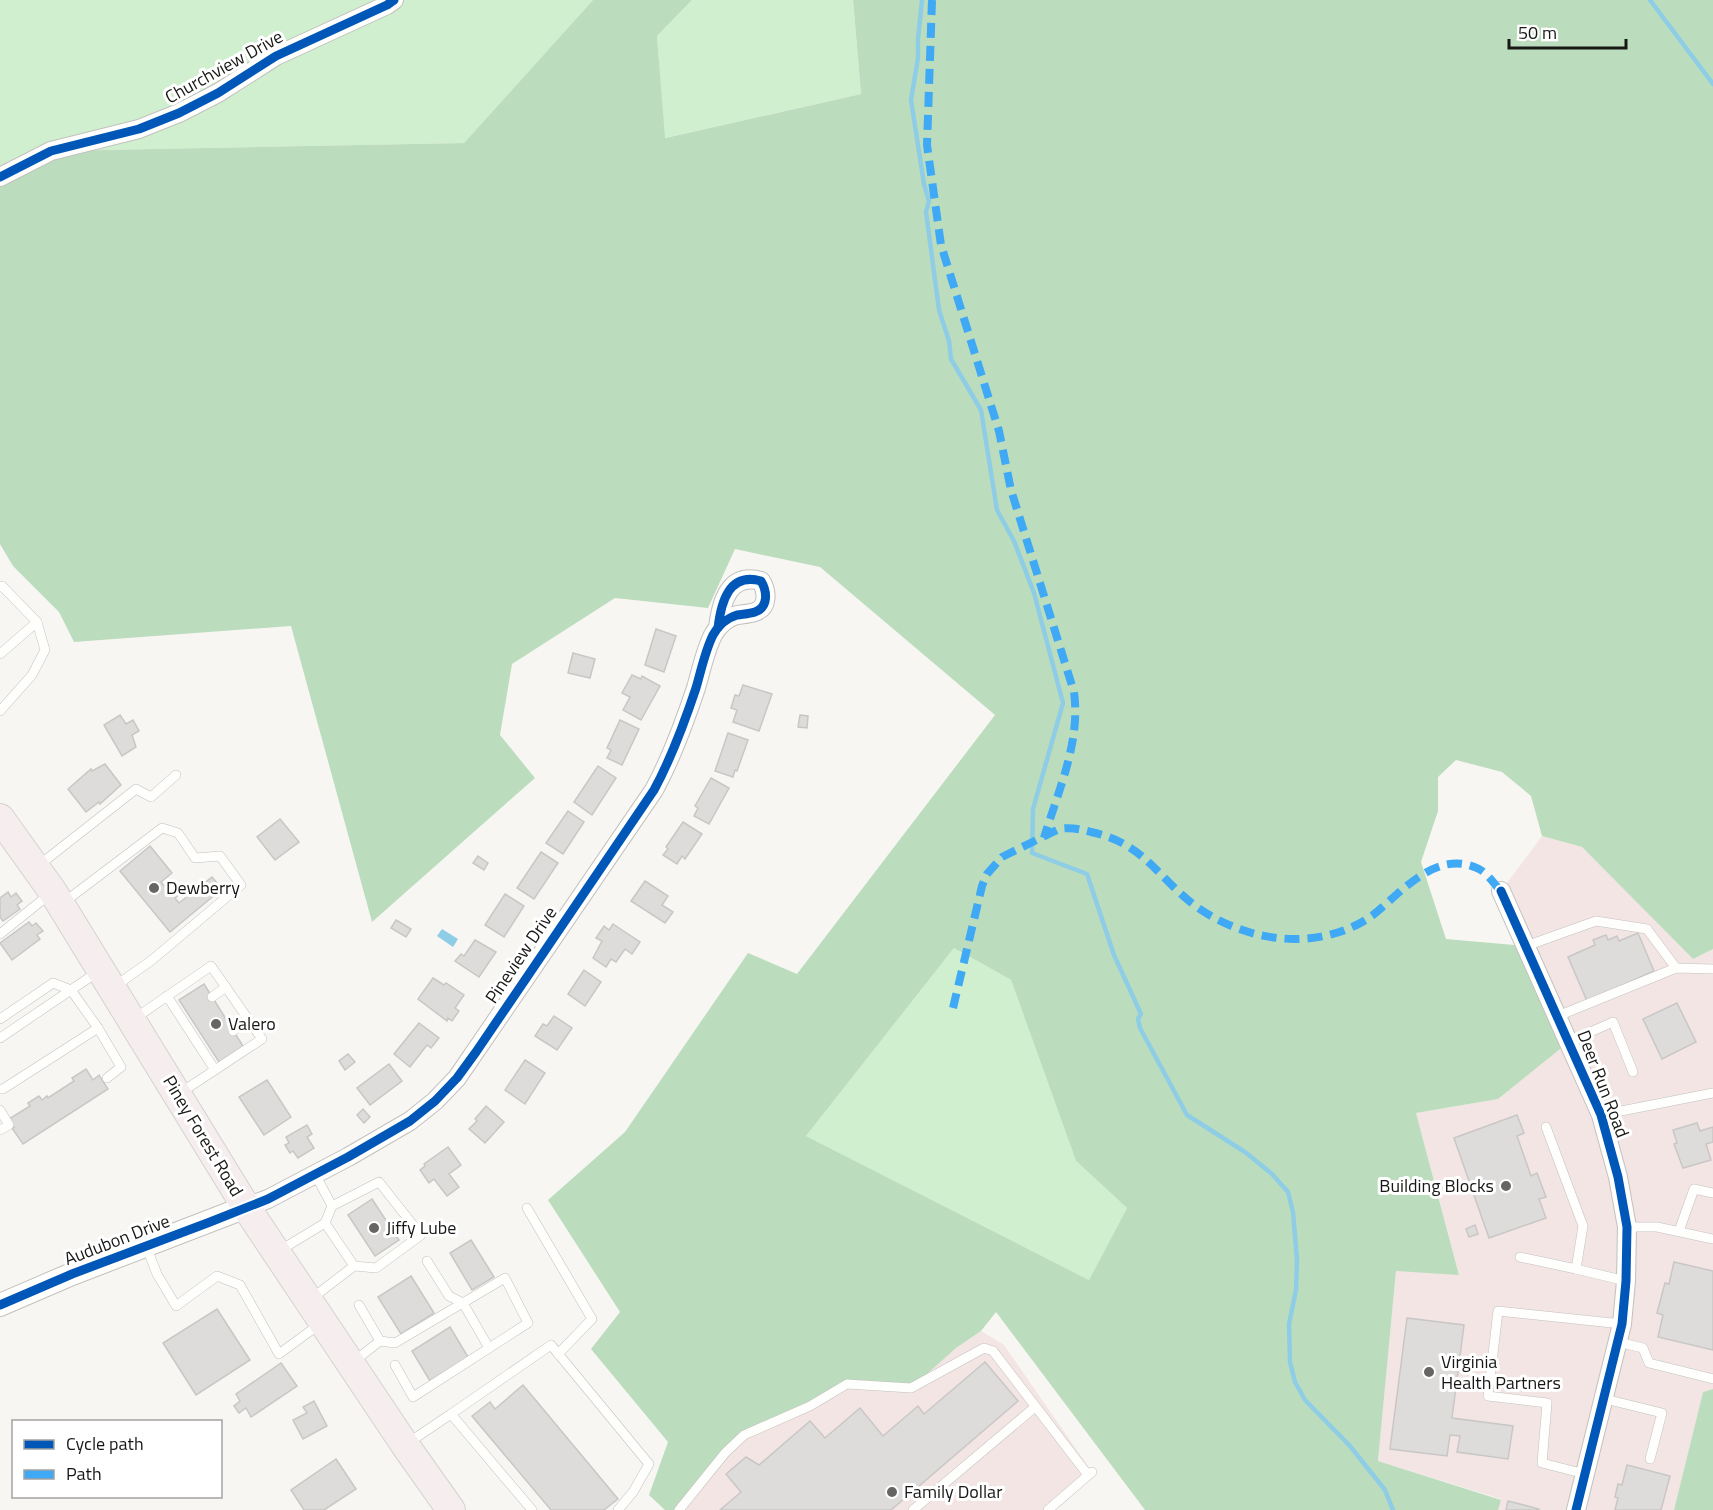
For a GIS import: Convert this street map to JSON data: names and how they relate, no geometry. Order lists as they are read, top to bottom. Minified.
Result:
{"streets":{"main road":["Piney Forest Road"],"street":["Churchview Drive","Pineview Drive","Deer Run Road","Audubon Drive"]},"crossings":[["Pineview Drive","Piney Forest Road"],["Pineview Drive","Audubon Drive"],["Piney Forest Road","Audubon Drive"]],"places":["Dewberry","Valero","Building Blocks","Jiffy Lube","Virginia Health Partners","Family Dollar"],"legend":["Cycle path","Path"],"scale_bar":"50 m"}
